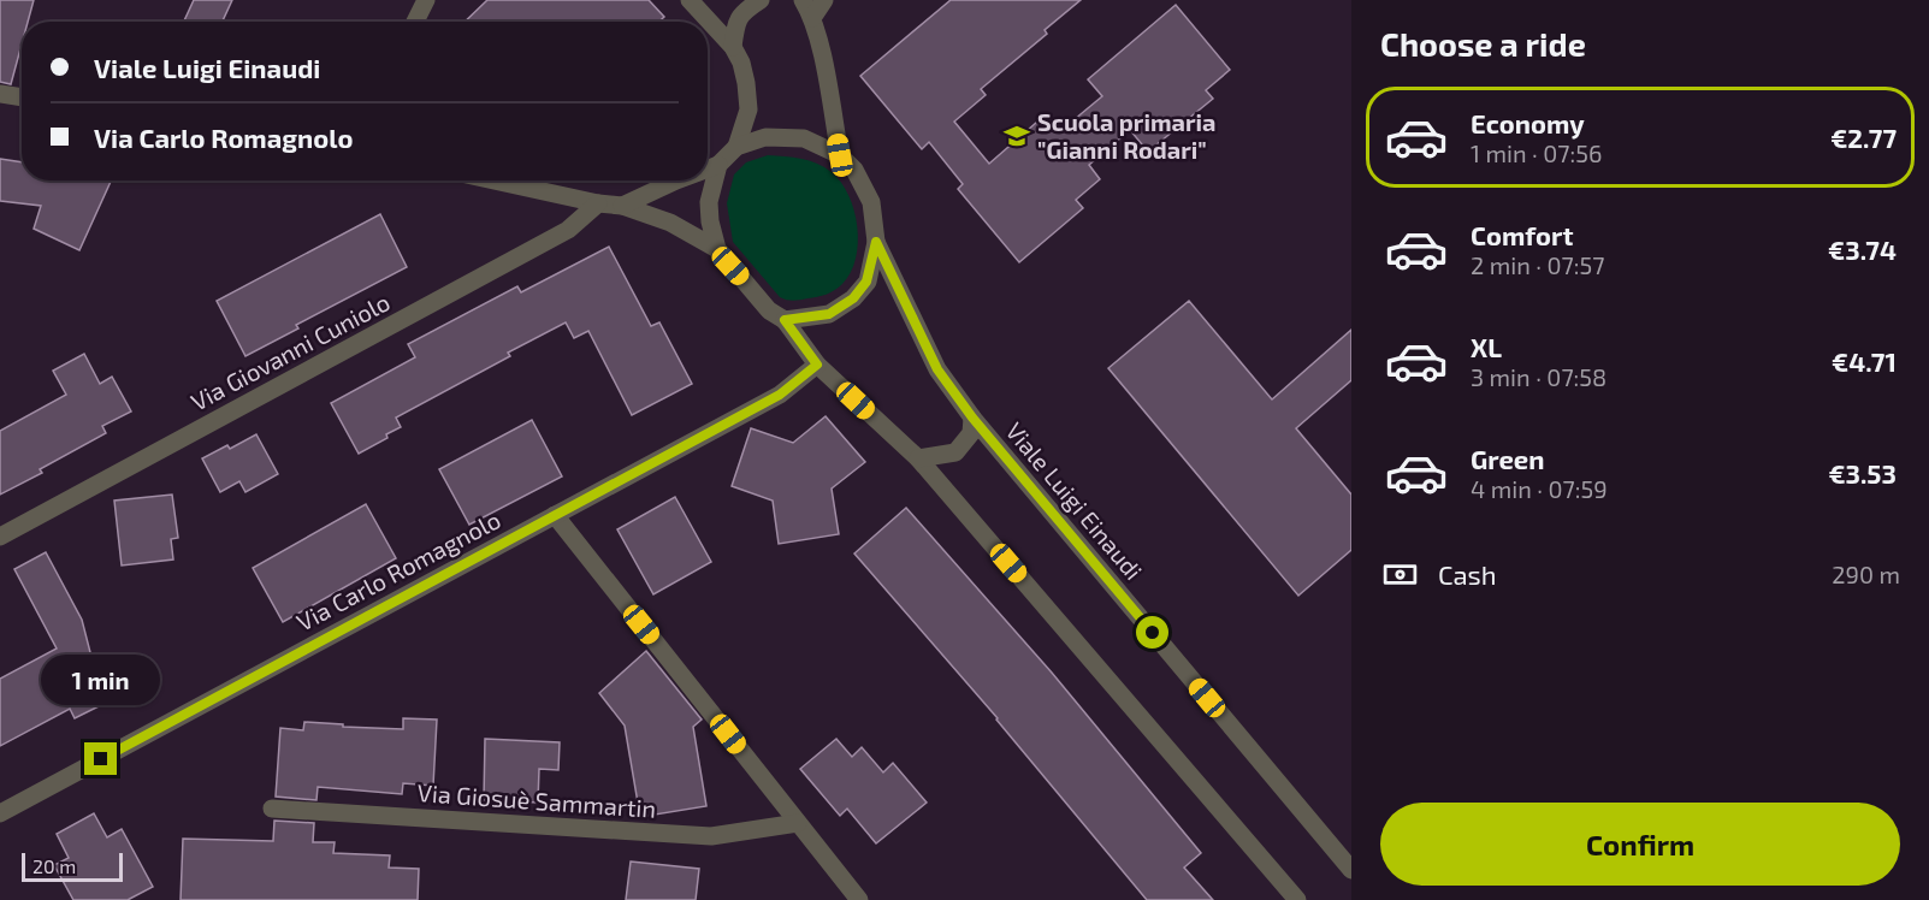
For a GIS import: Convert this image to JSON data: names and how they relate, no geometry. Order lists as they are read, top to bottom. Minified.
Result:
{"streets":{"street":["Via Giovanni Cuniolo","Viale Luigi Einaudi","Via Carlo Romagnolo","Via Giosuè Sammartin"]},"places":{"school or university":["Scuola primaria \"Gianni Rodari\""]},"scale_bar":"20 m","page":{"heading":"Choose a ride","banner":["Viale Luigi Einaudi","Via Carlo Romagnolo"],"list":[{"name":"Economy","note":"1 min · 07:56","value":"€2.77"},{"name":"Comfort","note":"2 min · 07:57","value":"€3.74"},{"name":"XL","note":"3 min · 07:58","value":"€4.71"},{"name":"Green","note":"4 min · 07:59","value":"€3.53"}],"pay":["Cash","290 m"],"bubble":"1 min","buttons":"Confirm","scale":"20 m"}}
